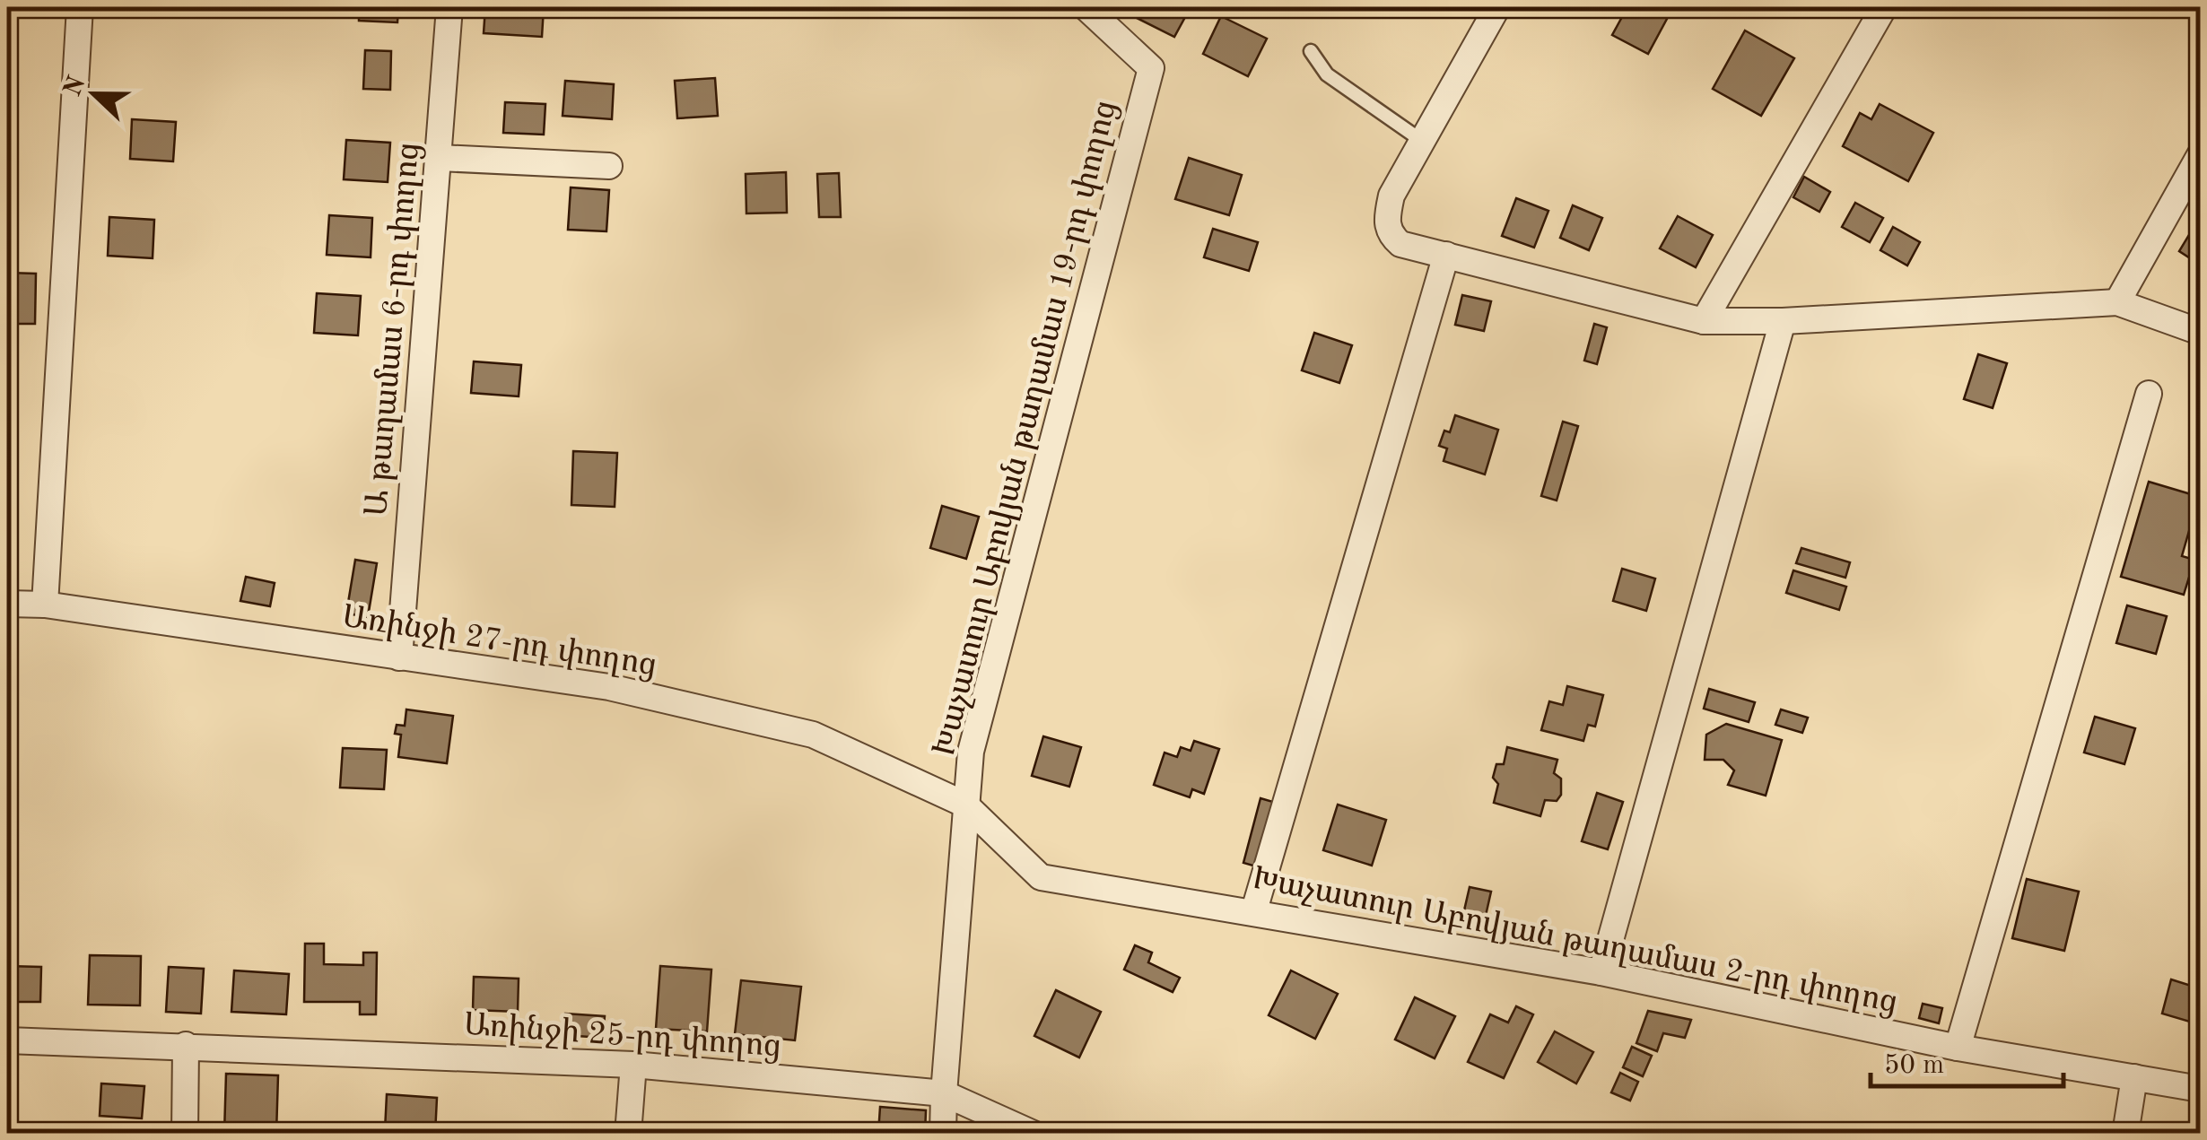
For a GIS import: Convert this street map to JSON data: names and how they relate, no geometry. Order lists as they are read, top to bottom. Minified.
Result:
{"streets":{"street":["Ա թաղամաս 6-րդ փողոց","Խաչատուր Աբովյան թաղամաս 19-րդ փողոց","Առինջի 27-րդ փողոց","Խաչատուր Աբովյան թաղամաս 2-րդ փողոց","Առինջի 25-րդ փողոց"]},"crossings":[["Ա թաղամաս 6-րդ փողոց","Առինջի 27-րդ փողոց"],["Խաչատուր Աբովյան թաղամաս 19-րդ փողոց","Առինջի 27-րդ փողոց"],["Խաչատուր Աբովյան թաղամաս 19-րդ փողոց","Խաչատուր Աբովյան թաղամաս 2-րդ փողոց"],["Առինջի 27-րդ փողոց","Խաչատուր Աբովյան թաղամաս 2-րդ փողոց"]],"scale_bar":"50 m","north":"left"}
